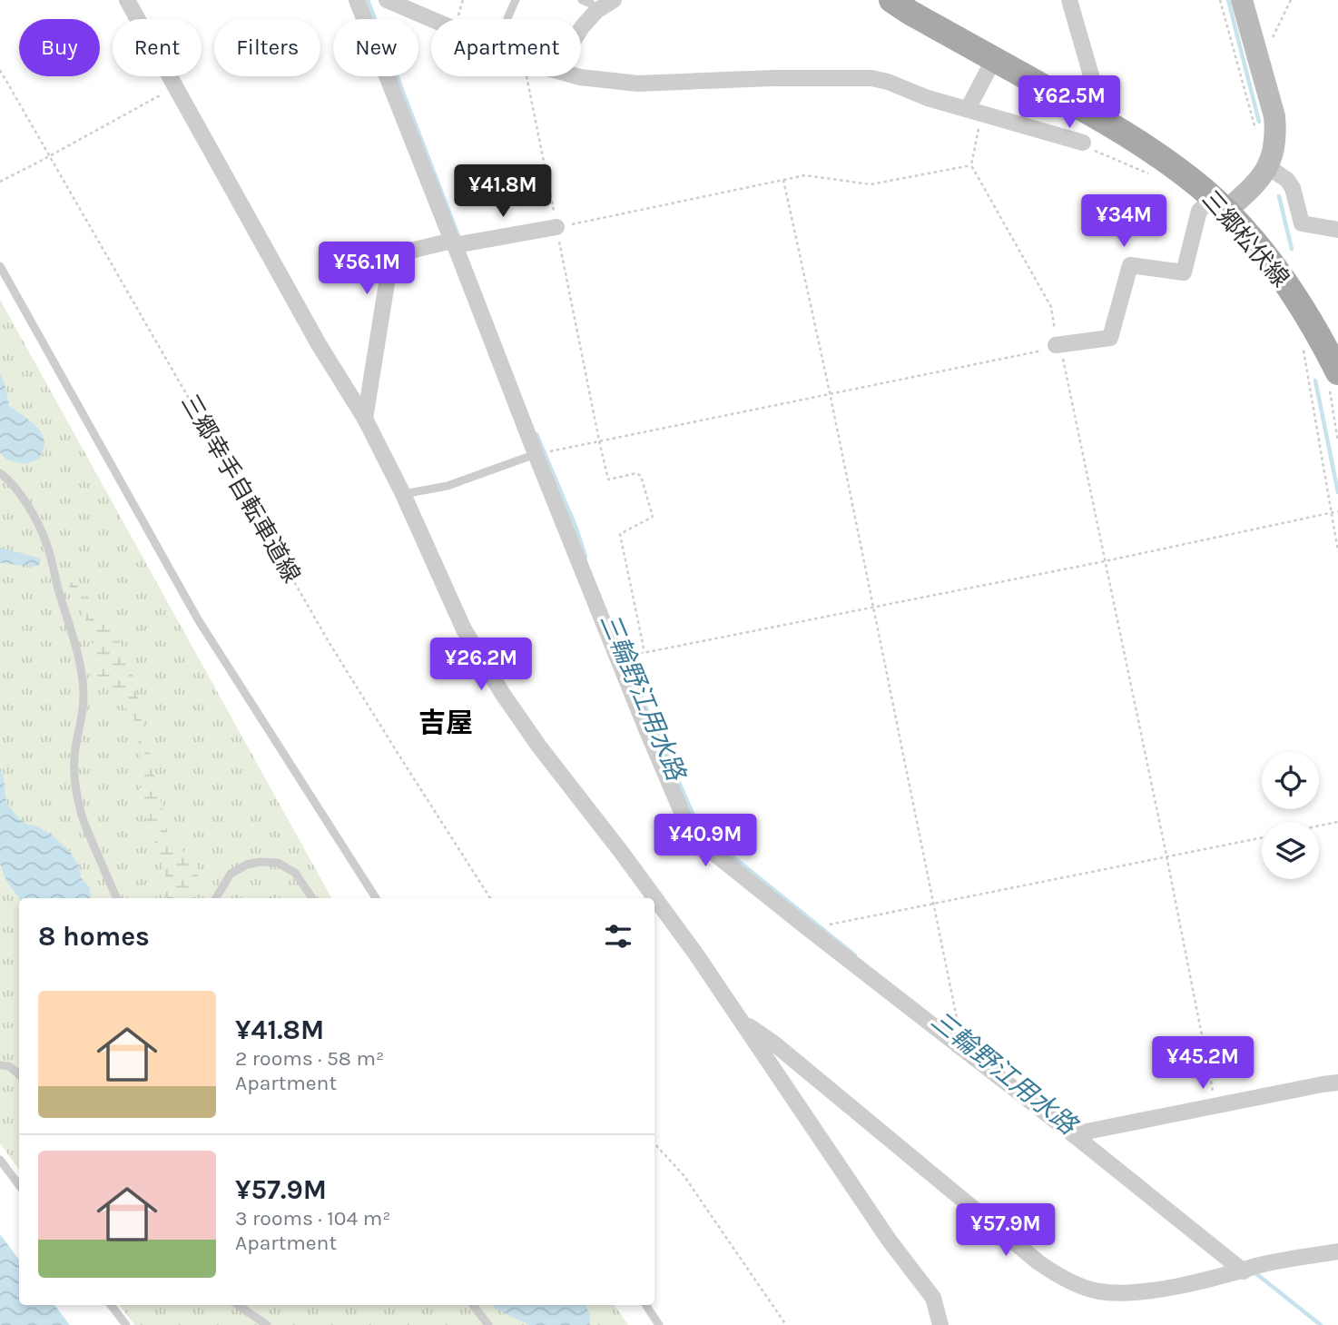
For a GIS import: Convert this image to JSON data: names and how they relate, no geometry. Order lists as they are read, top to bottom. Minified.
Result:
{"streets":{"main road":["三郷松伏線"],"path":["三郷幸手自転車道線"]},"districts":["吉屋"],"water":["三輪野江用水路"],"page":{"chip":["Buy","Rent","Filters","New","Apartment"],"price":["¥62.5M","¥41.8M","¥34M","¥56.1M","¥26.2M","¥40.9M","¥45.2M","¥57.9M"],"heading":"8 homes","list":[{"name":"¥41.8M","note":"2 rooms · 58 m² · Apartment"},{"name":"¥57.9M","note":"3 rooms · 104 m² · Apartment"}]}}
